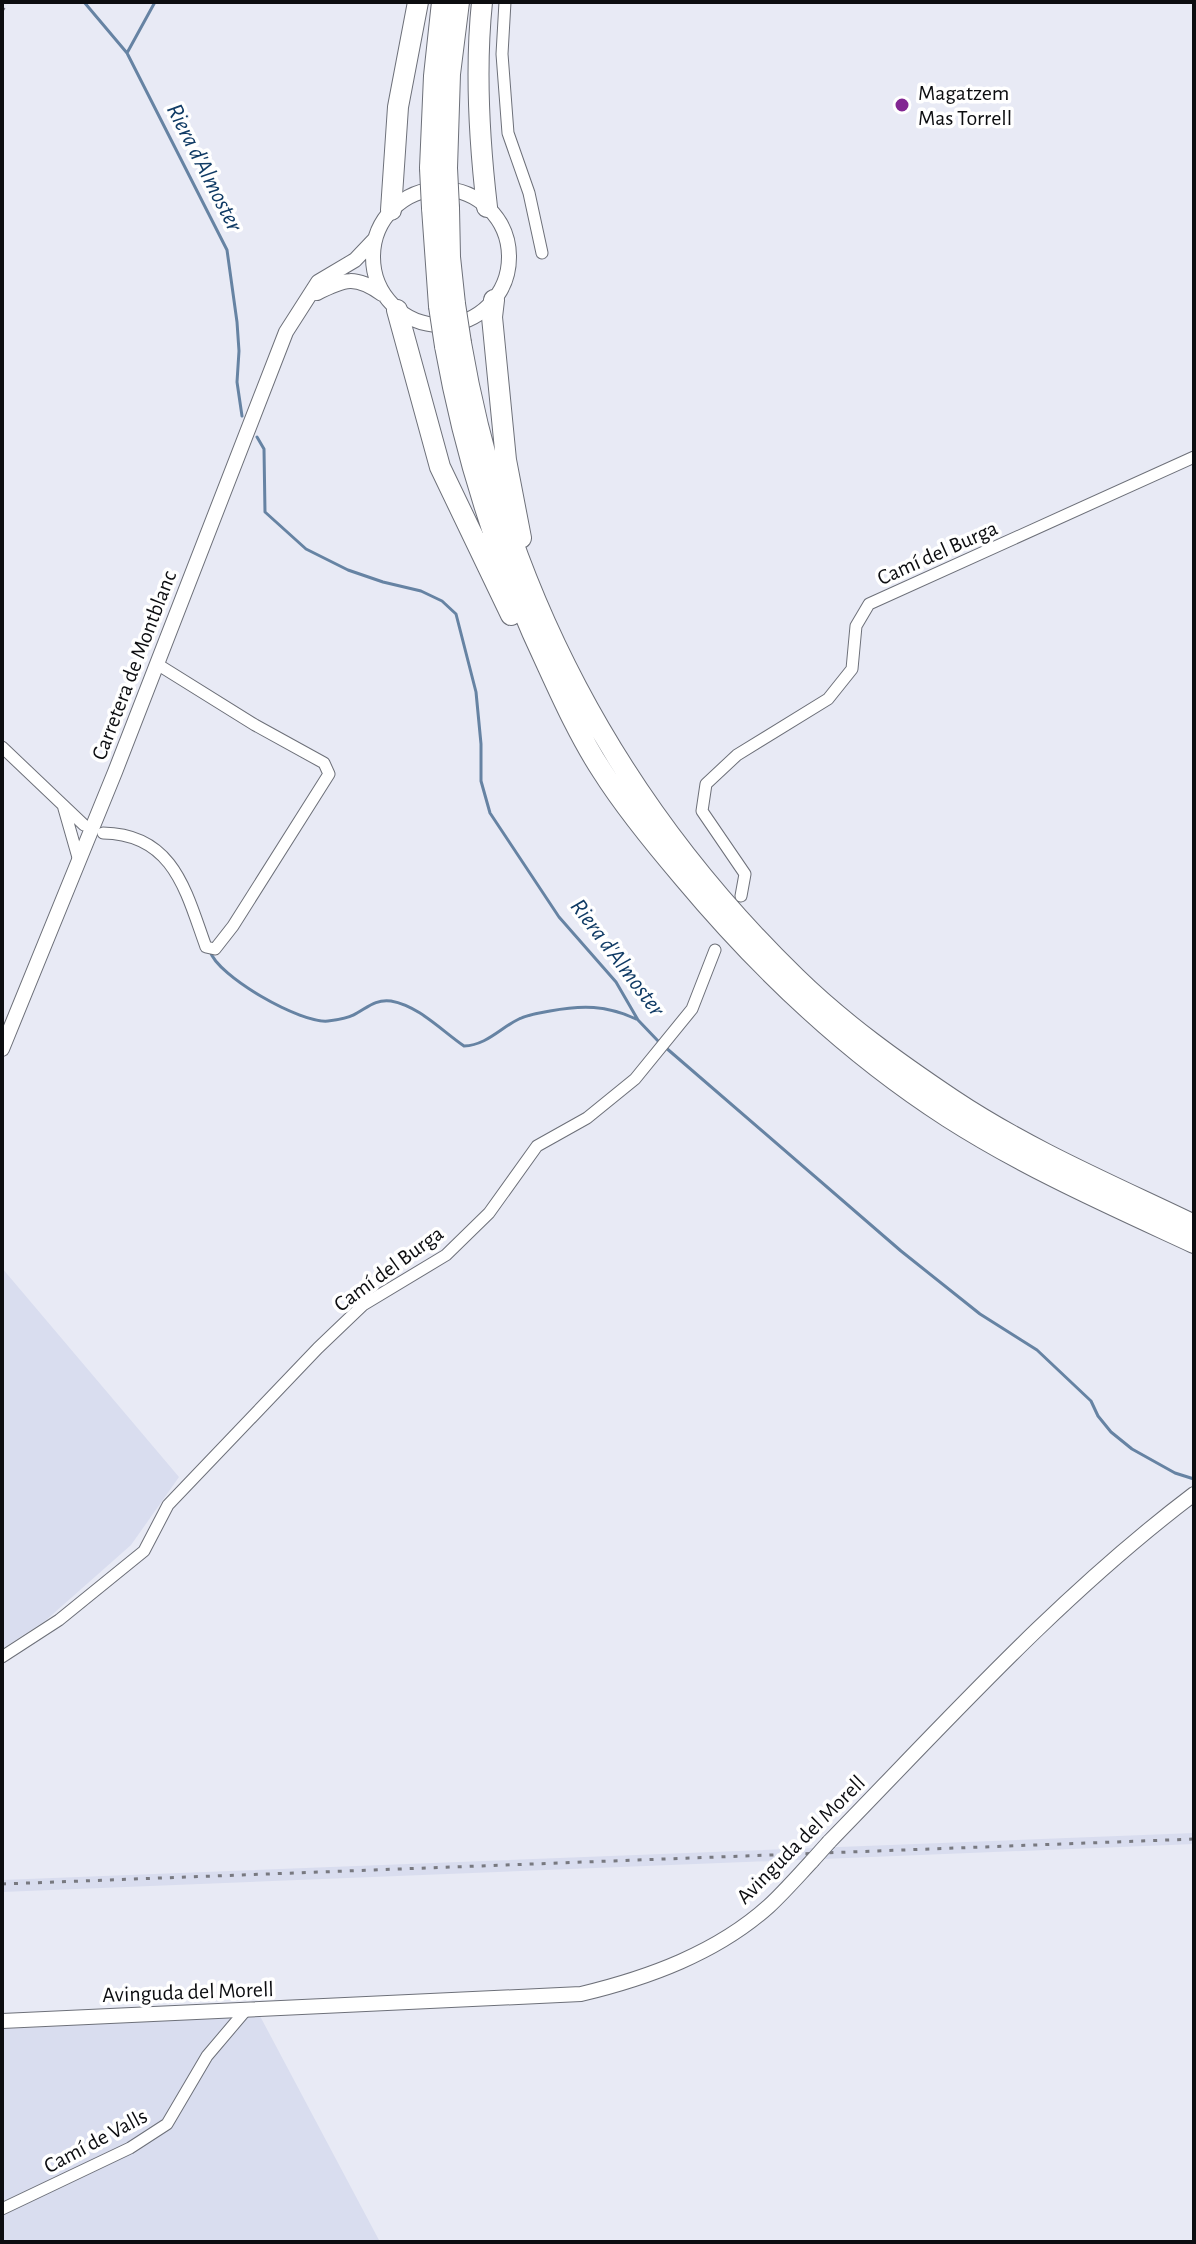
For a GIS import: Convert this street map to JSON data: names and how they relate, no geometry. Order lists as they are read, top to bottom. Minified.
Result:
{"streets":{"street":["Camí del Burga","Carretera de Montblanc","Avinguda del Morell","Camí de Valls"]},"crossings":[["Avinguda del Morell","Camí de Valls"]],"water":["Riera d'Almoster"],"places":["Magatzem Mas Torrell"]}
